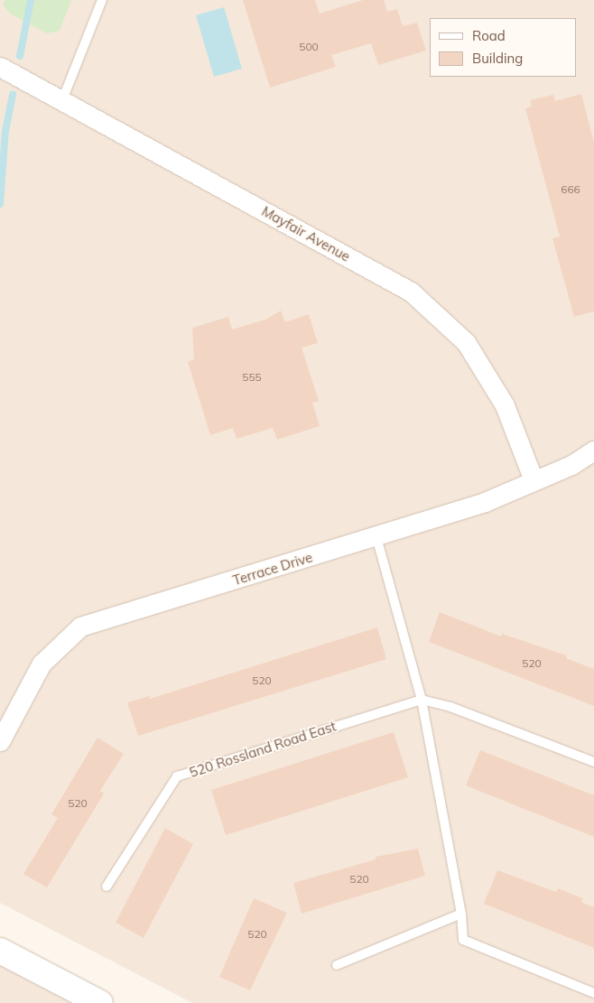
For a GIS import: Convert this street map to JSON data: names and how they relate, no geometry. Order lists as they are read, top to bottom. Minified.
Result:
{"streets":{"street":["Mayfair Avenue","Terrace Drive"],"lane":["520 Rossland Road East"]},"crossings":[["Mayfair Avenue","Terrace Drive"]],"house_numbers":["500","666","555","520","520","520","520","520"],"legend":["Road","Building"]}
